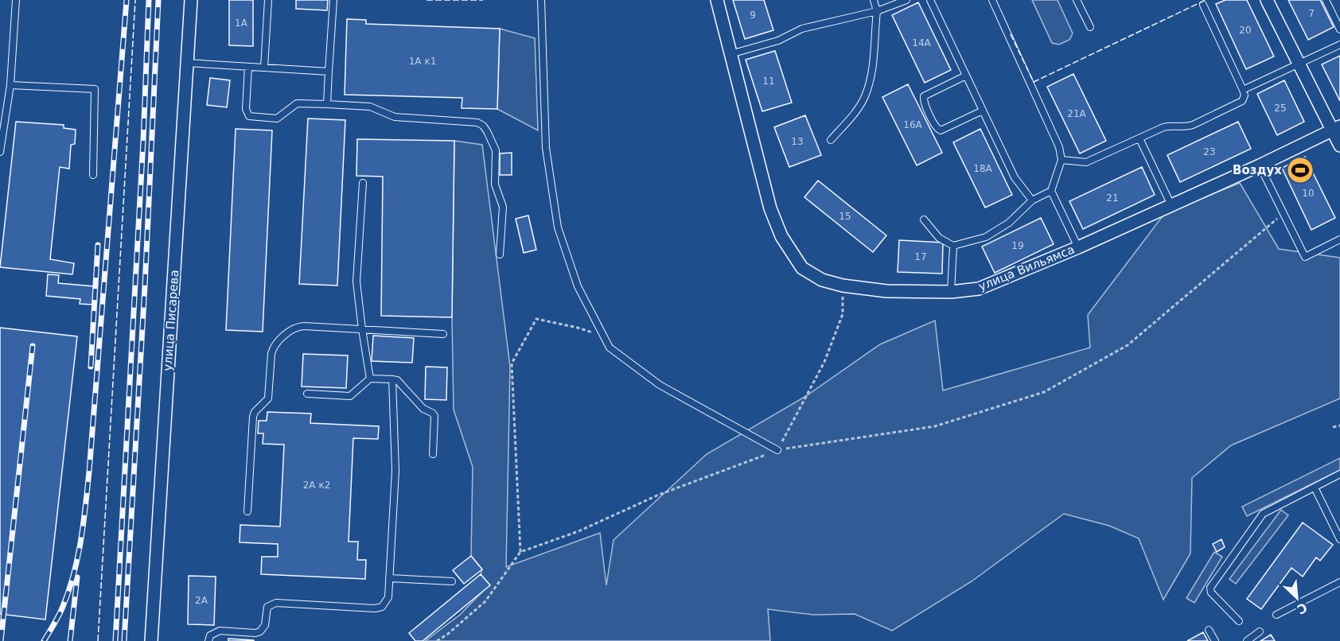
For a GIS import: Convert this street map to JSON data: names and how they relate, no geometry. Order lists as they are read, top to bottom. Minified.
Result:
{"streets":{"street":["улица Вильямса","улица Писарева"]},"places":{"sports":["Воздух"]},"house_numbers":["7","9","1А","20","14А","1А к1","11","25","21А","16А","13","23","18А","10","21","15","19","17","2А к2","2А"],"north":"bottom right"}
